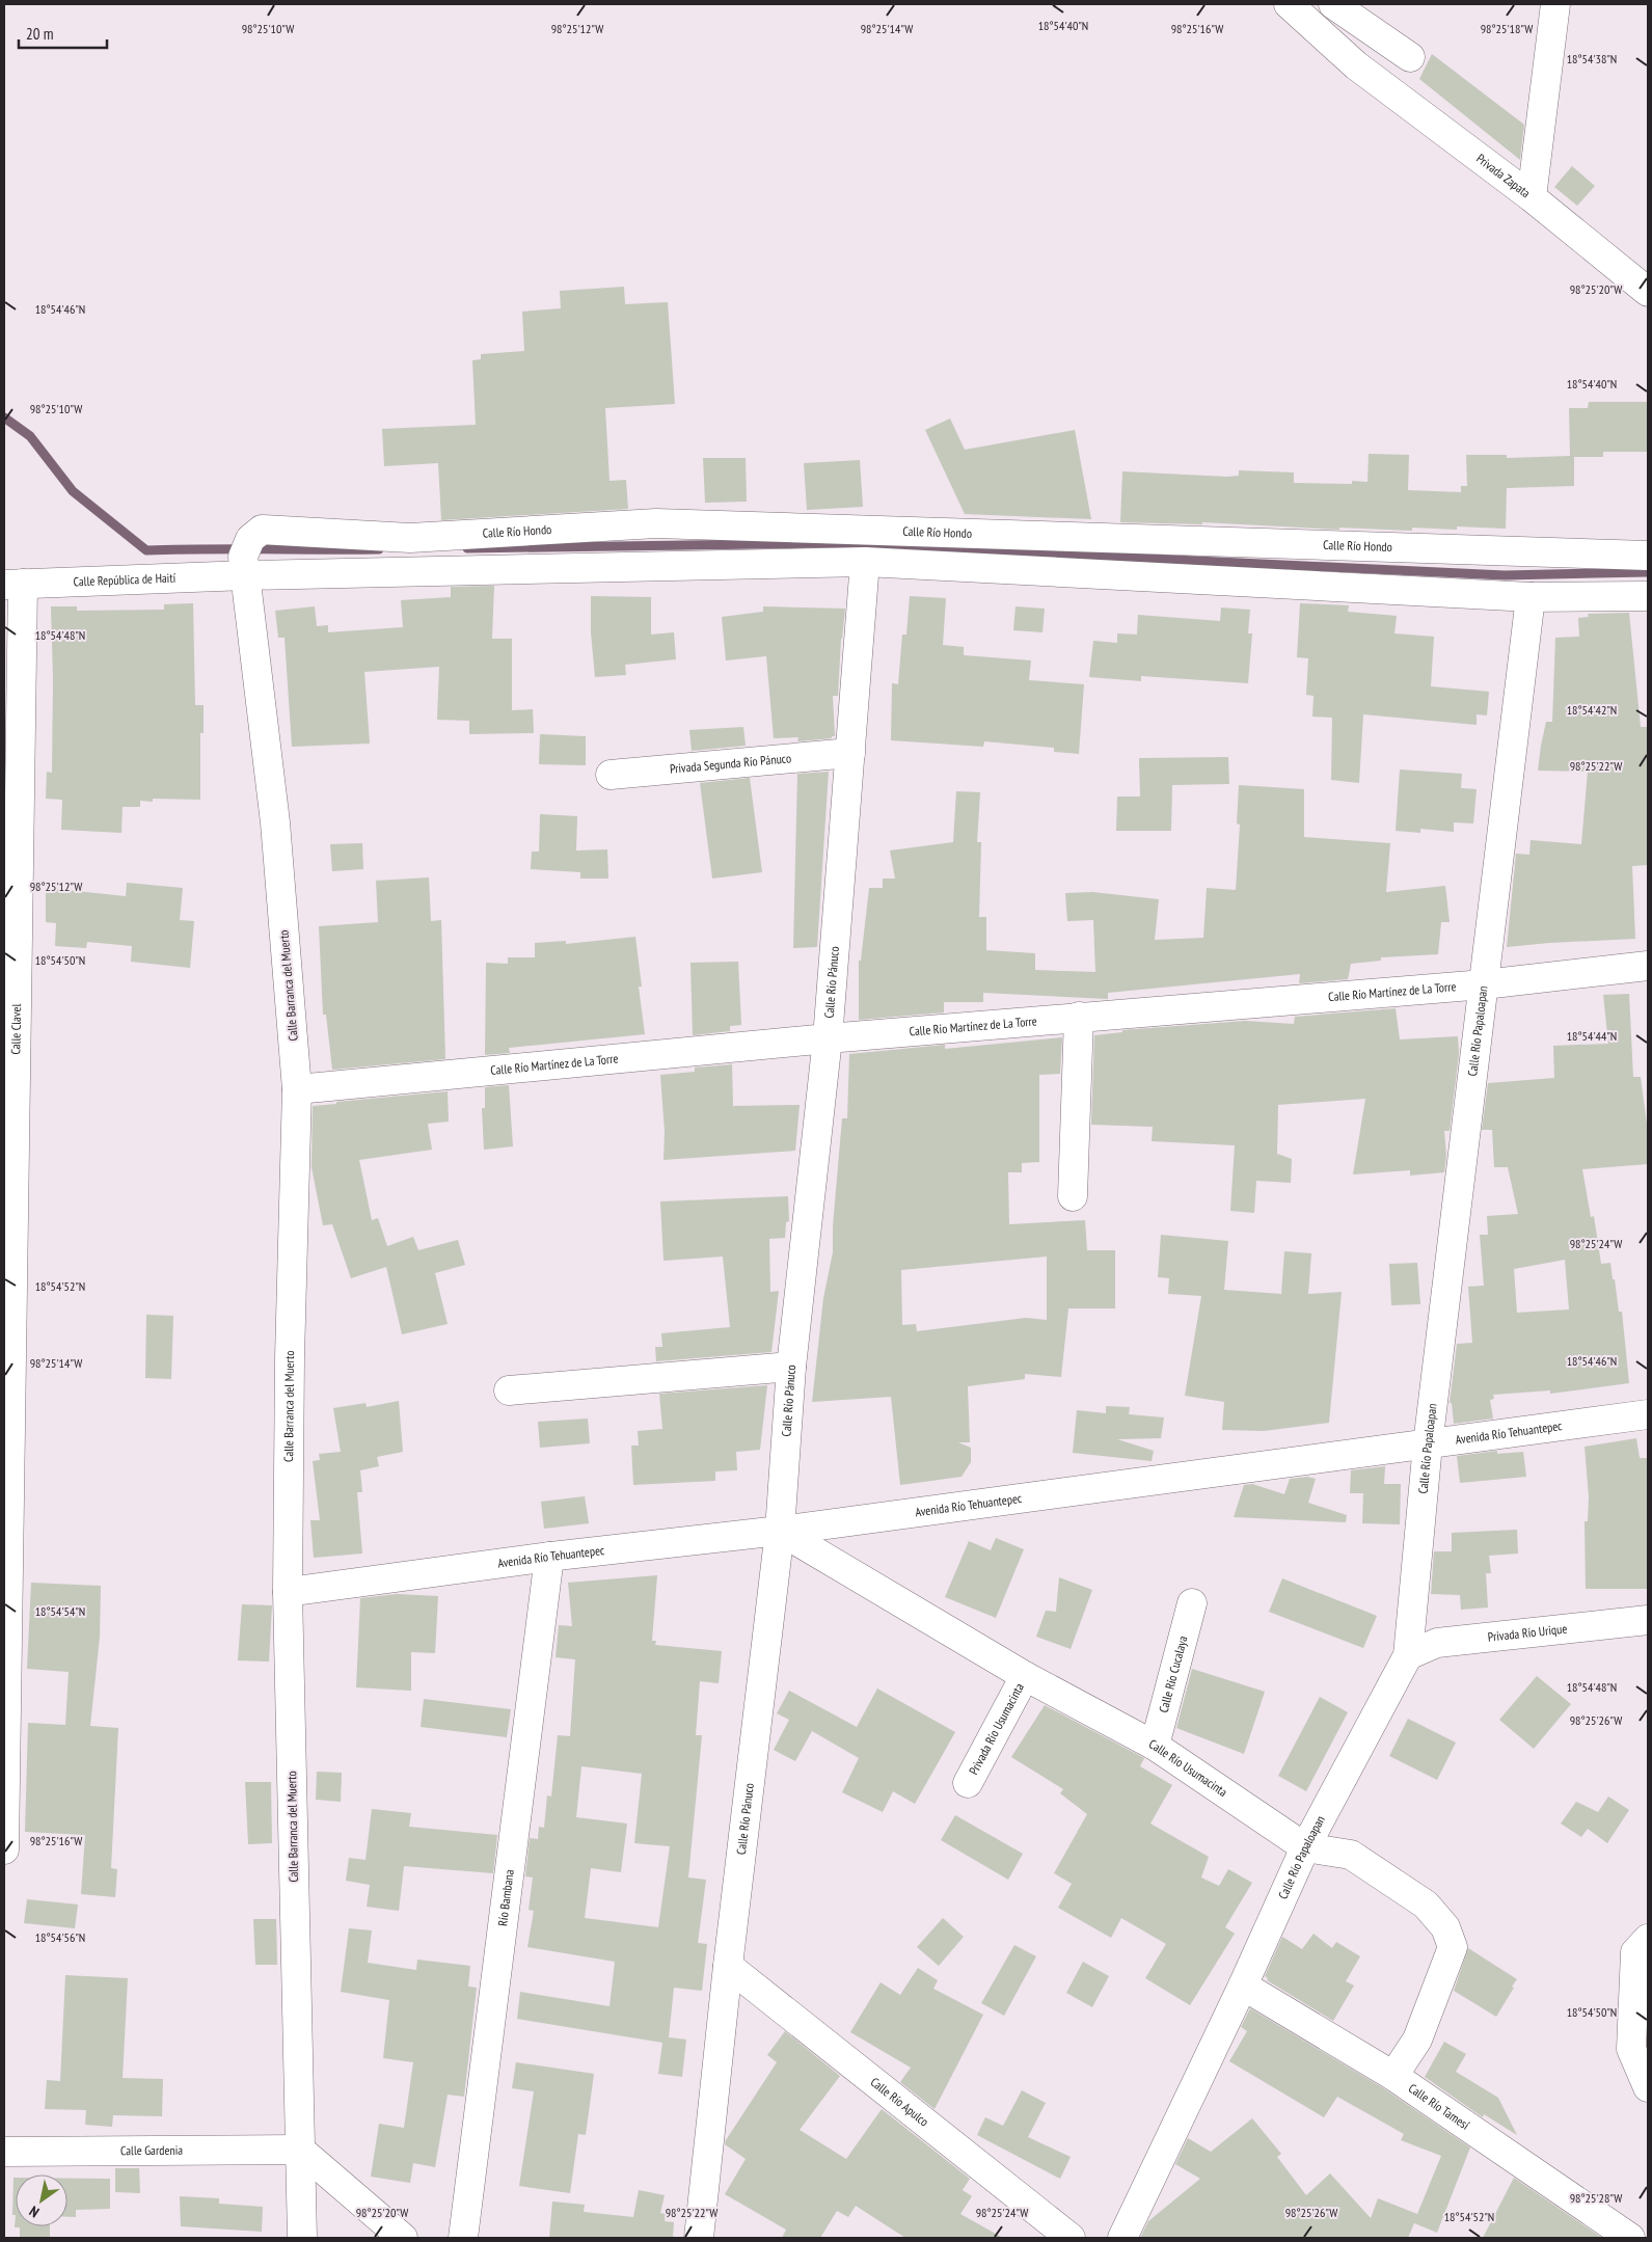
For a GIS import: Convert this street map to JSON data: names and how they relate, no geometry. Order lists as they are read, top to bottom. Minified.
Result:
{"streets":{"street":["Privada Zapata","Calle Río Hondo","Calle República de Haití","Privada Segunda Río Pánuco","Calle Río Pánuco","Calle Barranca del Muerto","Calle Río Martínez de La Torre","Calle Clavel","Calle Río Papaloapan","Avenida Río Tehuantepec","Privada Río Urique","Calle Río Cucalaya","Privada Río Usumacinta","Calle Río Usumacinta","Río Bambana","Calle Río Apulco","Calle Río Tamesí","Calle Gardenia"]},"crossings":[["Calle Río Hondo","Calle República de Haití"],["Calle Río Hondo","Calle Barranca del Muerto"],["Calle República de Haití","Calle Barranca del Muerto"],["Calle República de Haití","Calle Clavel"],["Privada Segunda Río Pánuco","Calle Río Pánuco"],["Calle Río Pánuco","Calle Río Martínez de La Torre"],["Calle Río Pánuco","Avenida Río Tehuantepec"],["Calle Río Pánuco","Calle Río Usumacinta"],["Calle Río Pánuco","Calle Río Apulco"],["Calle Barranca del Muerto","Calle Río Martínez de La Torre"],["Calle Barranca del Muerto","Avenida Río Tehuantepec"],["Calle Barranca del Muerto","Calle Gardenia"],["Calle Río Martínez de La Torre","Calle Río Papaloapan"],["Calle Río Papaloapan","Avenida Río Tehuantepec"],["Calle Río Papaloapan","Privada Río Urique"],["Calle Río Papaloapan","Calle Río Usumacinta"],["Calle Río Papaloapan","Calle Río Tamesí"],["Avenida Río Tehuantepec","Calle Río Usumacinta"],["Avenida Río Tehuantepec","Río Bambana"],["Calle Río Cucalaya","Calle Río Usumacinta"],["Privada Río Usumacinta","Calle Río Usumacinta"],["Calle Río Usumacinta","Calle Río Tamesí"]],"scale_bar":"20 m","north":"bottom left","coordinates":["18°54'40\"N","98°25'12\"W","98°25'14\"W","98°25'10\"W","98°25'16\"W","98°25'18\"W","18°54'38\"N","98°25'20\"W","18°54'46\"N","18°54'48\"N","18°54'42\"N","98°25'22\"W","18°54'50\"N","18°54'44\"N","98°25'24\"W","18°54'52\"N","18°54'54\"N","98°25'26\"W","18°54'56\"N","98°25'28\"W"]}
